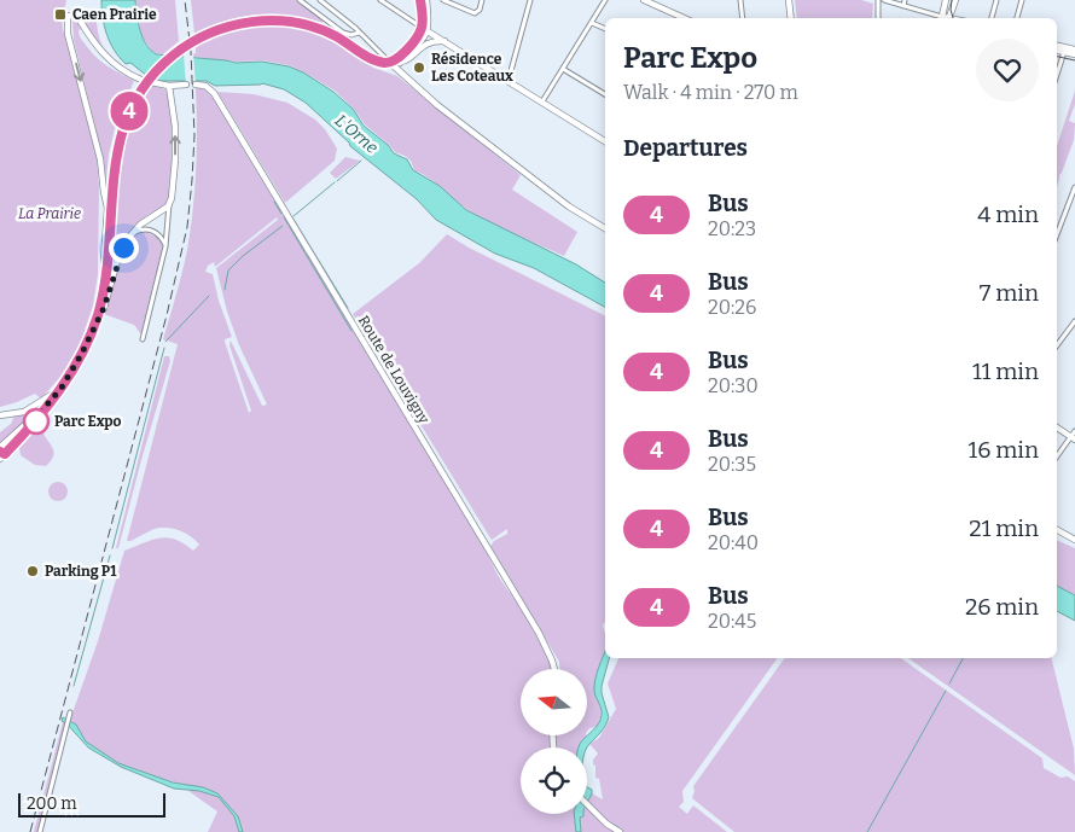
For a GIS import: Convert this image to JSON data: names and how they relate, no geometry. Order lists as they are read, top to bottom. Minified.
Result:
{"streets":{"street":["Route de Louvigny"]},"water":["L'Orne"],"parks":["La Prairie"],"places":{"transit":["Caen Prairie"],"other":["Résidence Les Coteaux","Parc Expo","Parking P1"]},"lines":["bus line 4"],"scale_bar":"200 m","north":"left","page":{"on_map":"4","heading":[["Parc Expo","Walk · 4 min · 270 m"],"Departures"],"list":[{"mark":"4","name":"Bus","note":"20:23","value":"4 min"},{"mark":"4","name":"Bus","note":"20:26","value":"7 min"},{"mark":"4","name":"Bus","note":"20:30","value":"11 min"},{"mark":"4","name":"Bus","note":"20:35","value":"16 min"},{"mark":"4","name":"Bus","note":"20:40","value":"21 min"},{"mark":"4","name":"Bus","note":"20:45","value":"26 min"}],"scale":"200 m"}}
